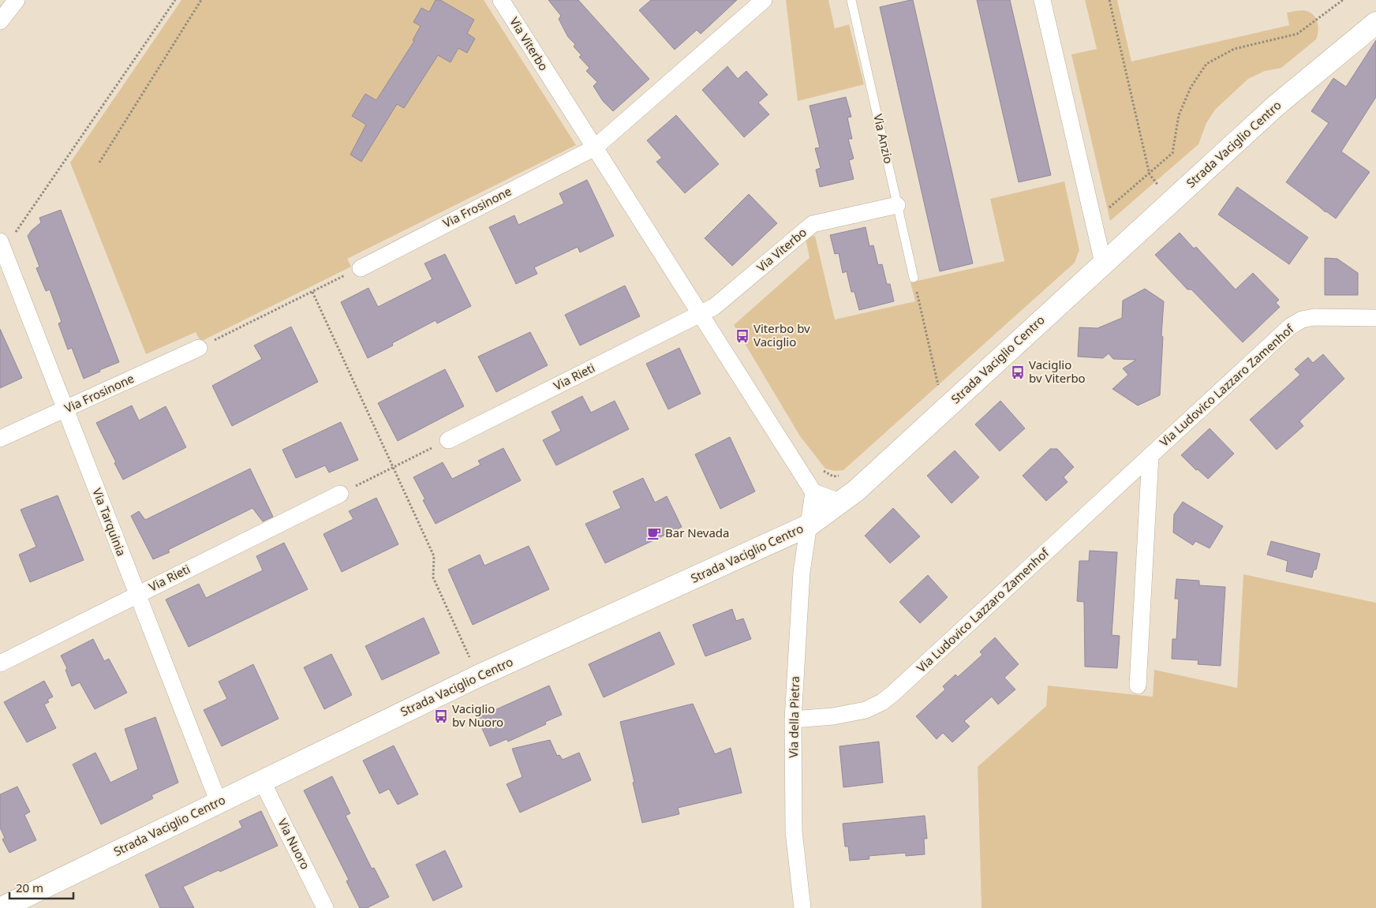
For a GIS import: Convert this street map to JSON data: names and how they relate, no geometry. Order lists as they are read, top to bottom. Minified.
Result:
{"streets":{"street":["Via Viterbo","Strada Vaciglio Centro","Via Frosinone","Via Rieti","Via Ludovico Lazzaro Zamenhof","Via Tarquinia","Via della Pietra","Via Nuoro"],"lane":["Via Anzio"]},"crossings":[["Via Viterbo","Via Anzio"],["Via Viterbo","Via Frosinone"],["Via Viterbo","Via Rieti"],["Strada Vaciglio Centro","Via Tarquinia"],["Strada Vaciglio Centro","Via della Pietra"],["Strada Vaciglio Centro","Via Nuoro"],["Via Frosinone","Via Tarquinia"],["Via Rieti","Via Tarquinia"],["Via Ludovico Lazzaro Zamenhof","Via della Pietra"]],"places":{"bus stop":["Viterbo bv Vaciglio","Vaciglio bv Viterbo","Vaciglio bv Nuoro"],"cafe":["Bar Nevada"]},"scale_bar":"20 m"}
